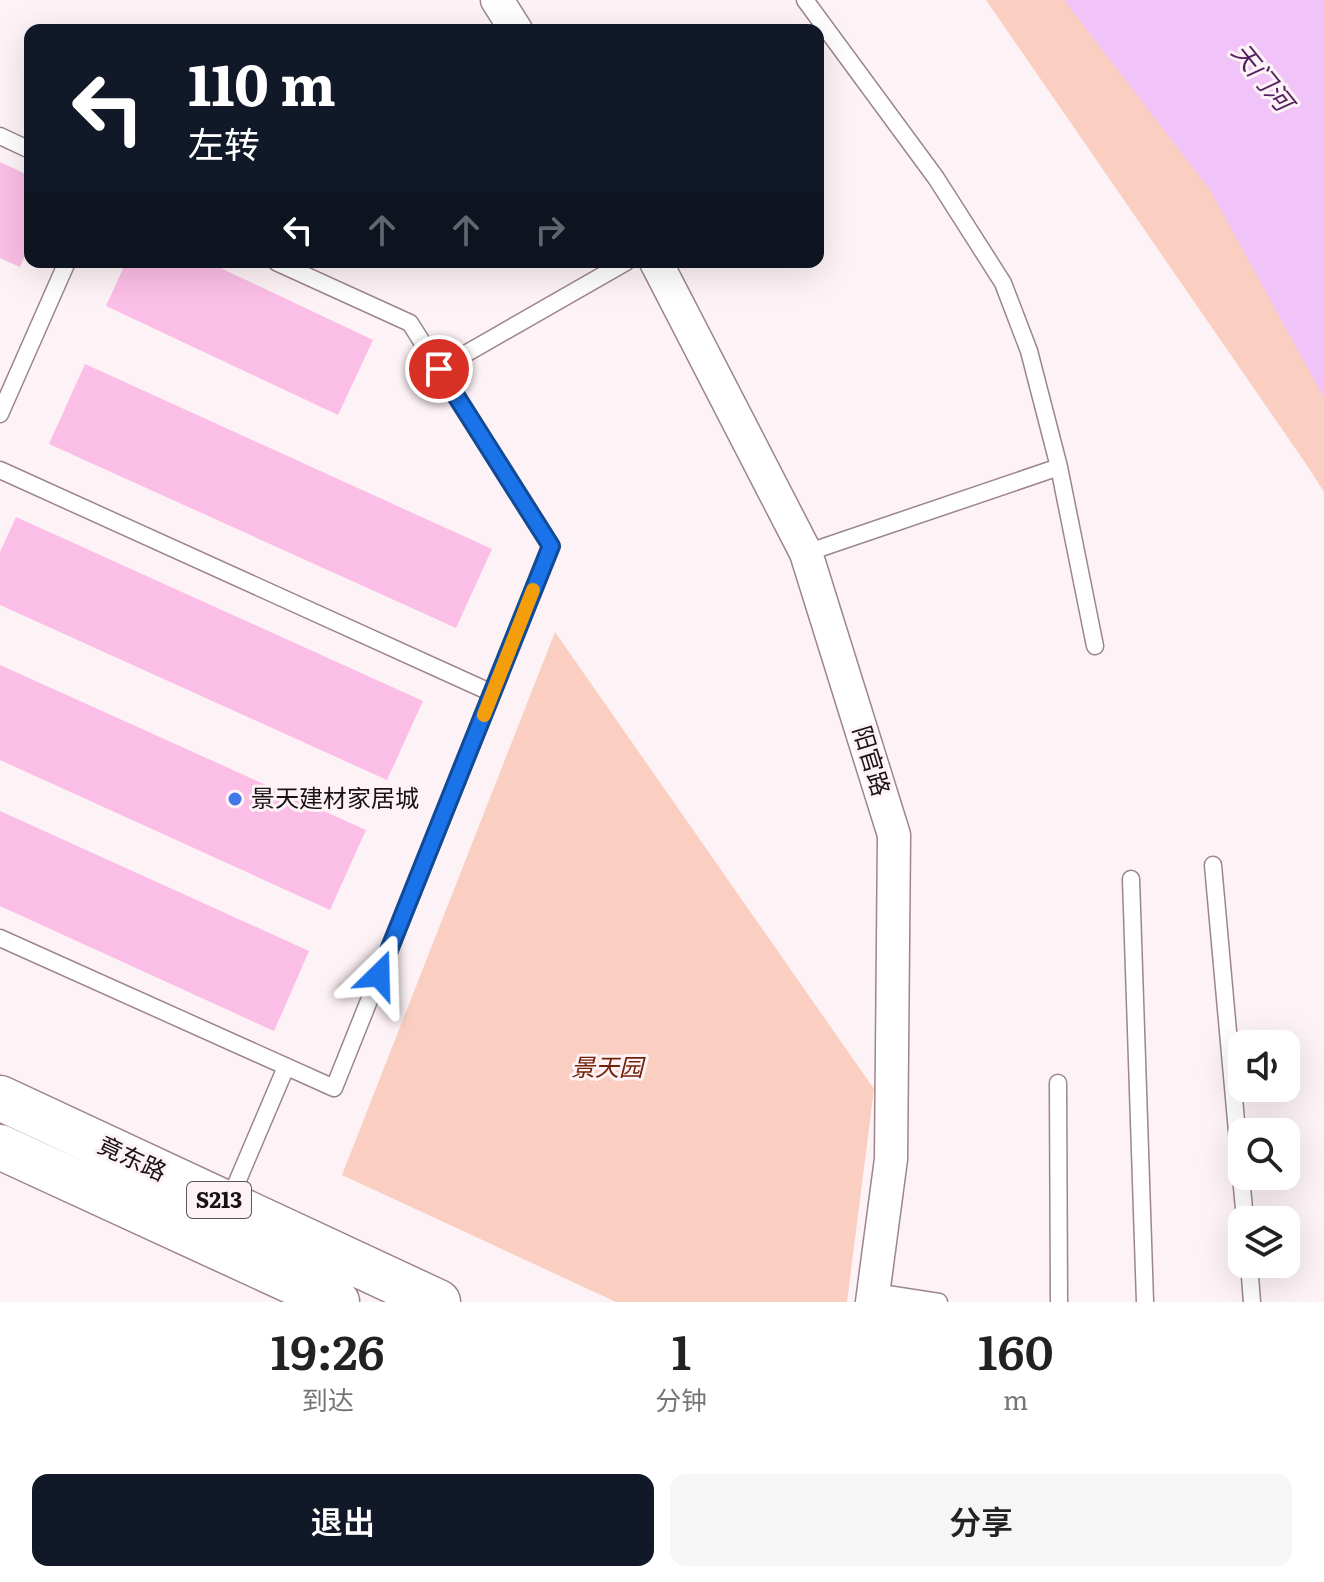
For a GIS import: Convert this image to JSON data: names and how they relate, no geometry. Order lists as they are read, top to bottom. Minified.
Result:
{"streets":{"main road":["竟东路","S213"],"street":["阳官路"]},"water":["天门河"],"parks":["景天园"],"places":["景天建材家居城"],"page":{"turn":["110 m","左转"],"eta":["19:26","到达","1","分钟","160","m"],"buttons":["退出","分享"]}}
